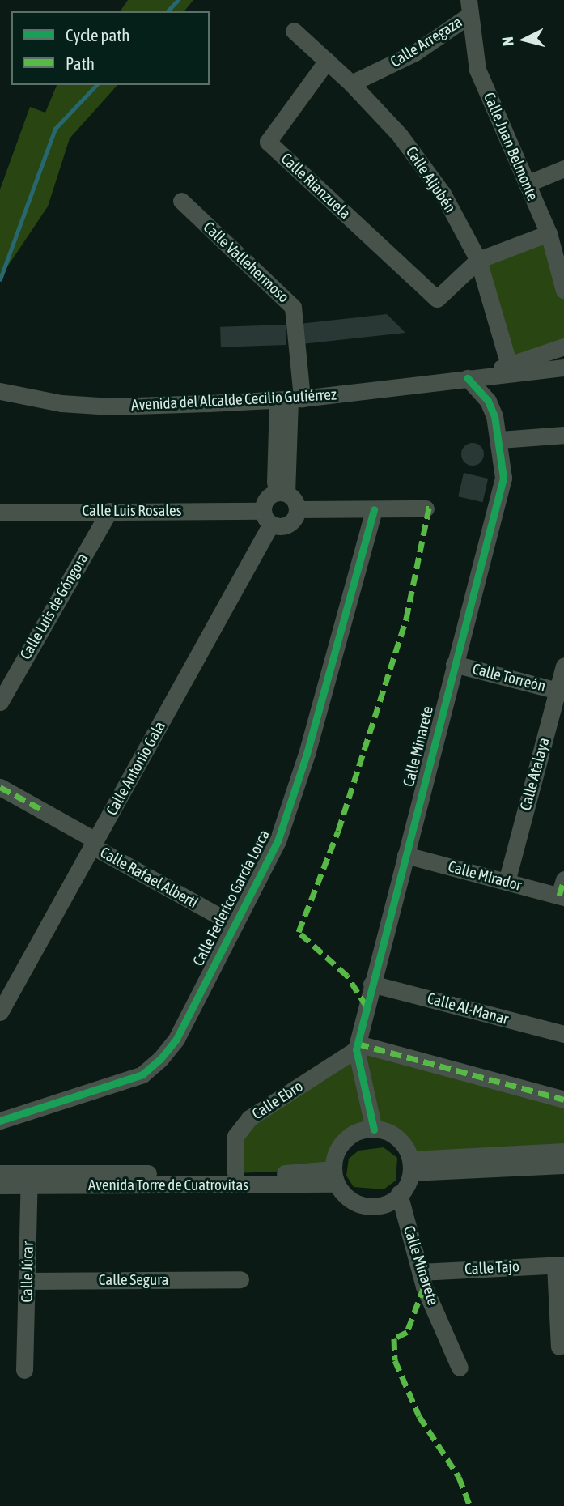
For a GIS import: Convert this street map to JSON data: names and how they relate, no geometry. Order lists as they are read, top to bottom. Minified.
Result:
{"streets":{"street":["Calle Arregaza","Calle Juan Belmonte","Calle Aljubén","Calle Rianzuela","Calle Vallehermoso","Avenida del Alcalde Cecilio Gutiérrez","Calle Luis Rosales","Calle Luis de Góngora","Calle Torreón","Calle Minarete","Calle Antonio Gala","Calle Atalaya","Calle Mirador","Calle Rafael Alberti","Calle Federico García Lorca","Calle Al-Manar","Calle Ebro","Avenida Torre de Cuatrovitas","Calle Tajo","Calle Júcar","Calle Segura"]},"crossings":[["Calle Arregaza","Calle Juan Belmonte"],["Calle Arregaza","Calle Aljubén"],["Calle Aljubén","Calle Rianzuela"],["Calle Vallehermoso","Avenida del Alcalde Cecilio Gutiérrez"],["Avenida del Alcalde Cecilio Gutiérrez","Calle Minarete"],["Calle Luis Rosales","Calle Luis de Góngora"],["Calle Luis Rosales","Calle Antonio Gala"],["Calle Torreón","Calle Minarete"],["Calle Torreón","Calle Atalaya"],["Calle Minarete","Calle Mirador"],["Calle Minarete","Calle Al-Manar"],["Calle Minarete","Calle Ebro"],["Calle Minarete","Avenida Torre de Cuatrovitas"],["Calle Minarete","Calle Tajo"],["Calle Antonio Gala","Calle Rafael Alberti"],["Calle Atalaya","Calle Mirador"],["Calle Rafael Alberti","Calle Federico García Lorca"],["Calle Ebro","Avenida Torre de Cuatrovitas"],["Avenida Torre de Cuatrovitas","Calle Júcar"],["Calle Júcar","Calle Segura"]],"legend":["Cycle path","Path"],"north":"left"}
